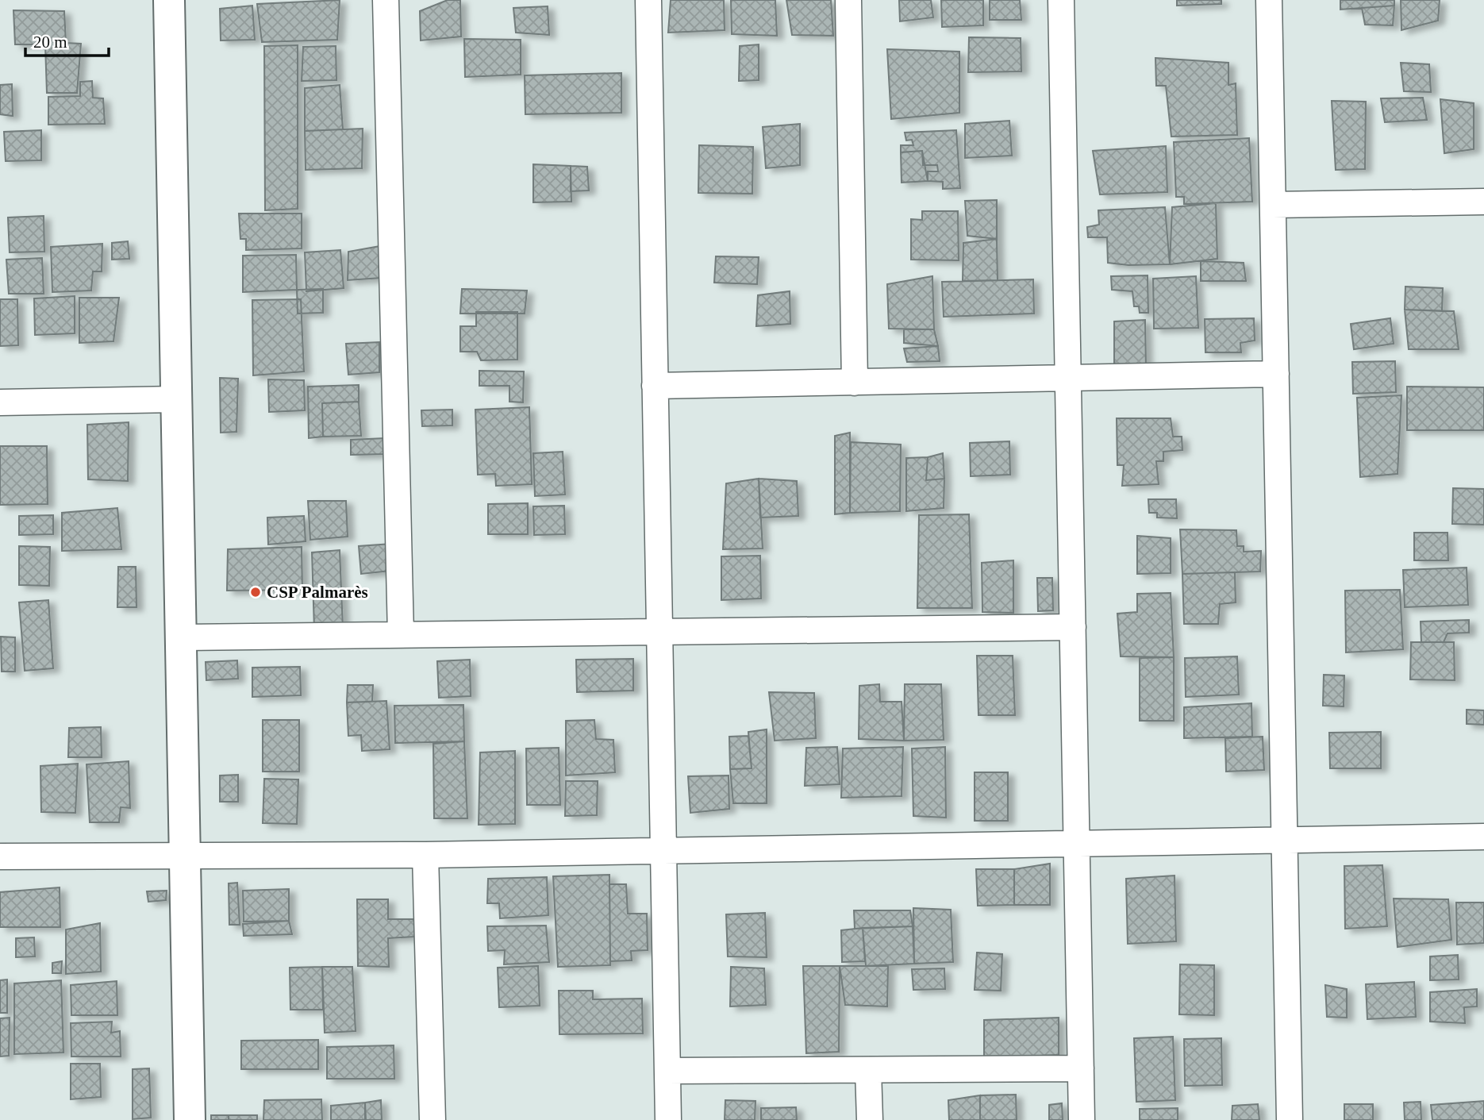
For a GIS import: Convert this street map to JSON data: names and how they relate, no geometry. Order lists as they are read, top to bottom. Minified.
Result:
{"places":["CSP Palmarès"],"scale_bar":"20 m"}
